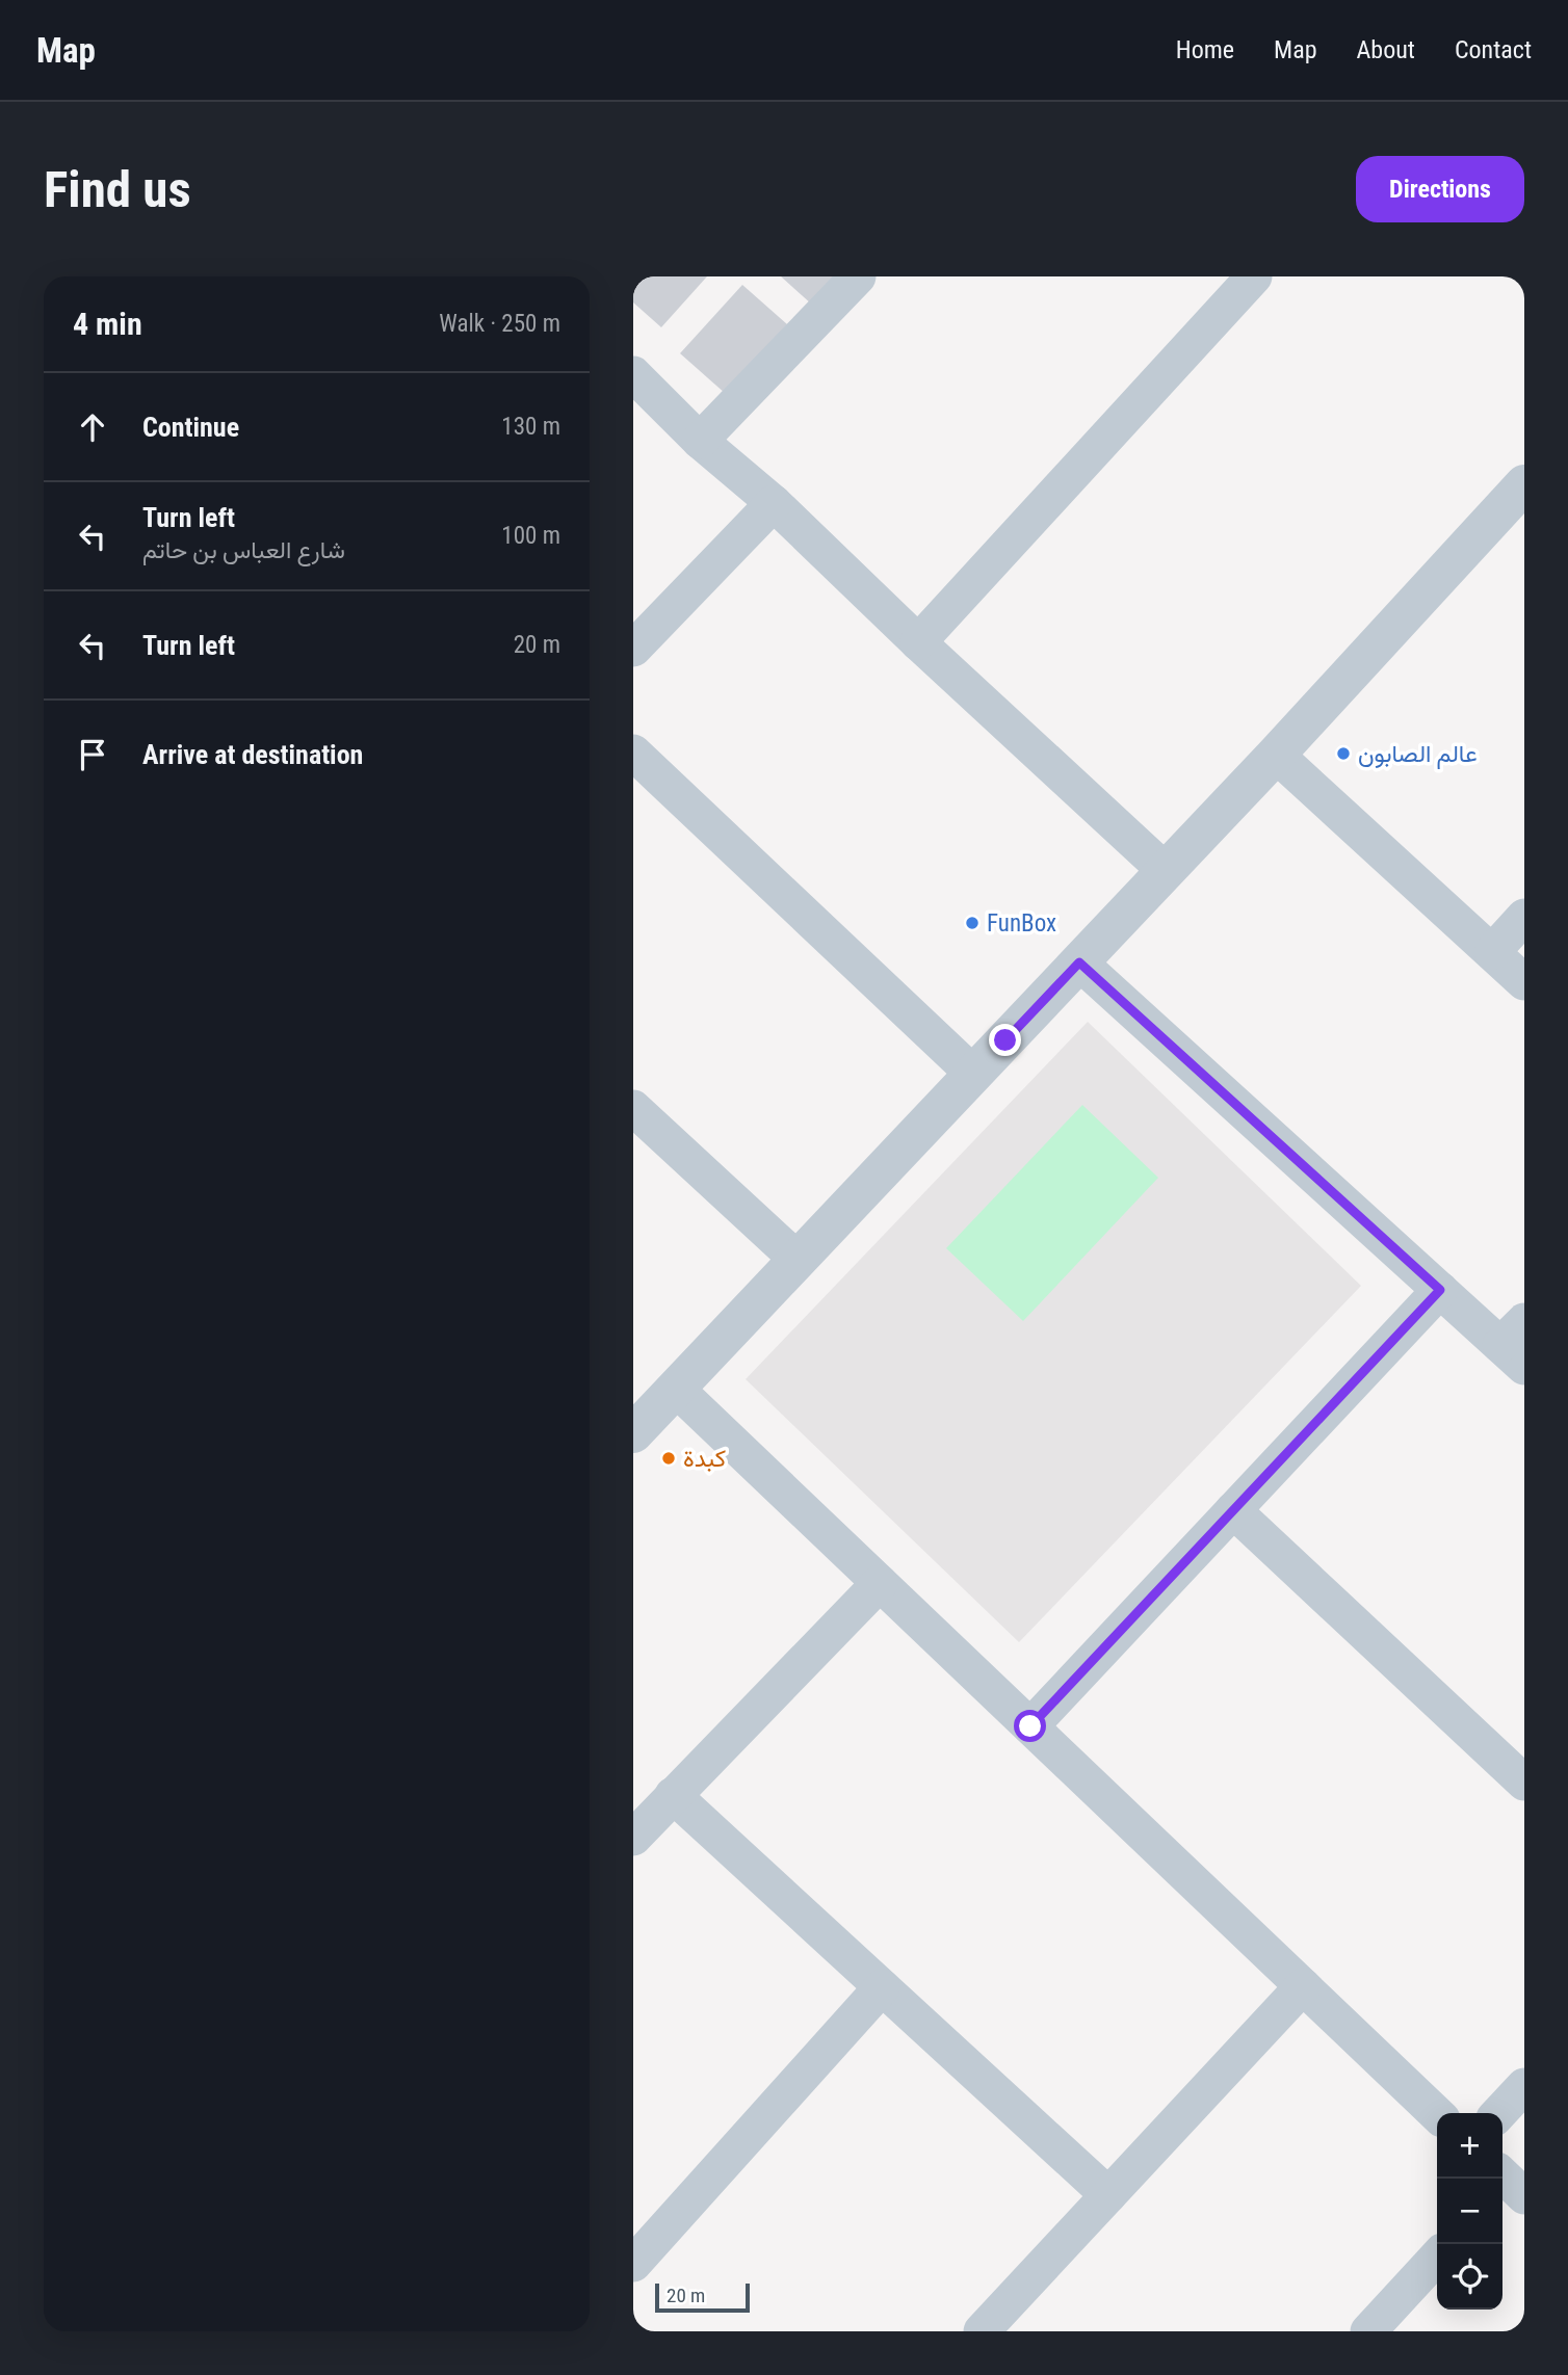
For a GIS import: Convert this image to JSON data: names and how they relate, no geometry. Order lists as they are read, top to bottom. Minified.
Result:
{"places":["عالم الصابون","FunBox","كبدة"],"scale_bar":"20 m","page":{"header":"Map","nav":["Home","Map","About","Contact"],"buttons":"Directions","title":"Find us","heading":["4 min","Walk · 250 m"],"list":[["Continue","130 m"],["Turn left","شارع العباس بن حاتم","100 m"],["Turn left","20 m"],"Arrive at destination"],"map_buttons":["+","−"],"scale":"20 m"}}
